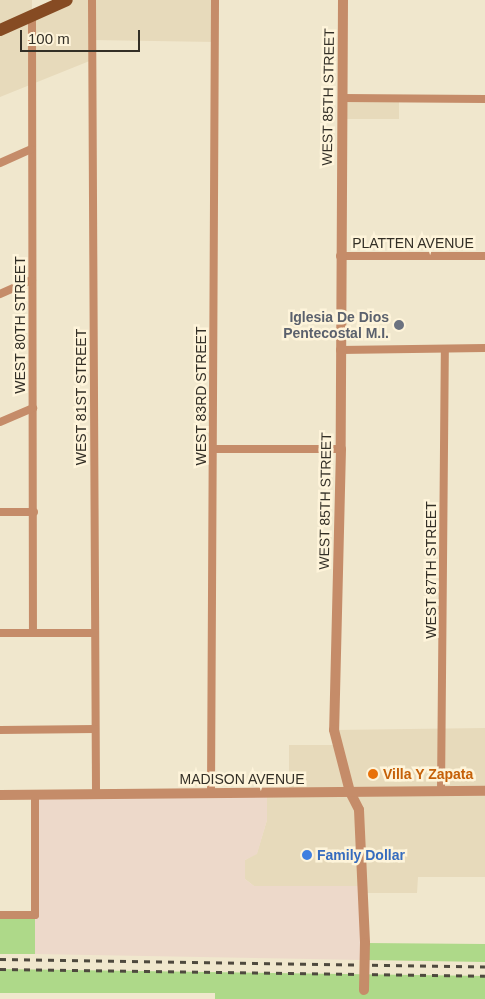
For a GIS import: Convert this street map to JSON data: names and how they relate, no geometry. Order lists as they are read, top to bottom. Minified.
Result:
{"streets":{"street":["WEST 85TH STREET","PLATTEN AVENUE","WEST 80TH STREET","WEST 83RD STREET","WEST 81ST STREET","WEST 87TH STREET","MADISON AVENUE"]},"crossings":[["WEST 85TH STREET","PLATTEN AVENUE"],["WEST 85TH STREET","MADISON AVENUE"],["WEST 83RD STREET","MADISON AVENUE"],["WEST 81ST STREET","MADISON AVENUE"],["WEST 87TH STREET","MADISON AVENUE"]],"places":["Iglesia De Dios Pentecostal M.I.","Villa Y Zapata","Family Dollar"],"scale_bar":"100 m"}
